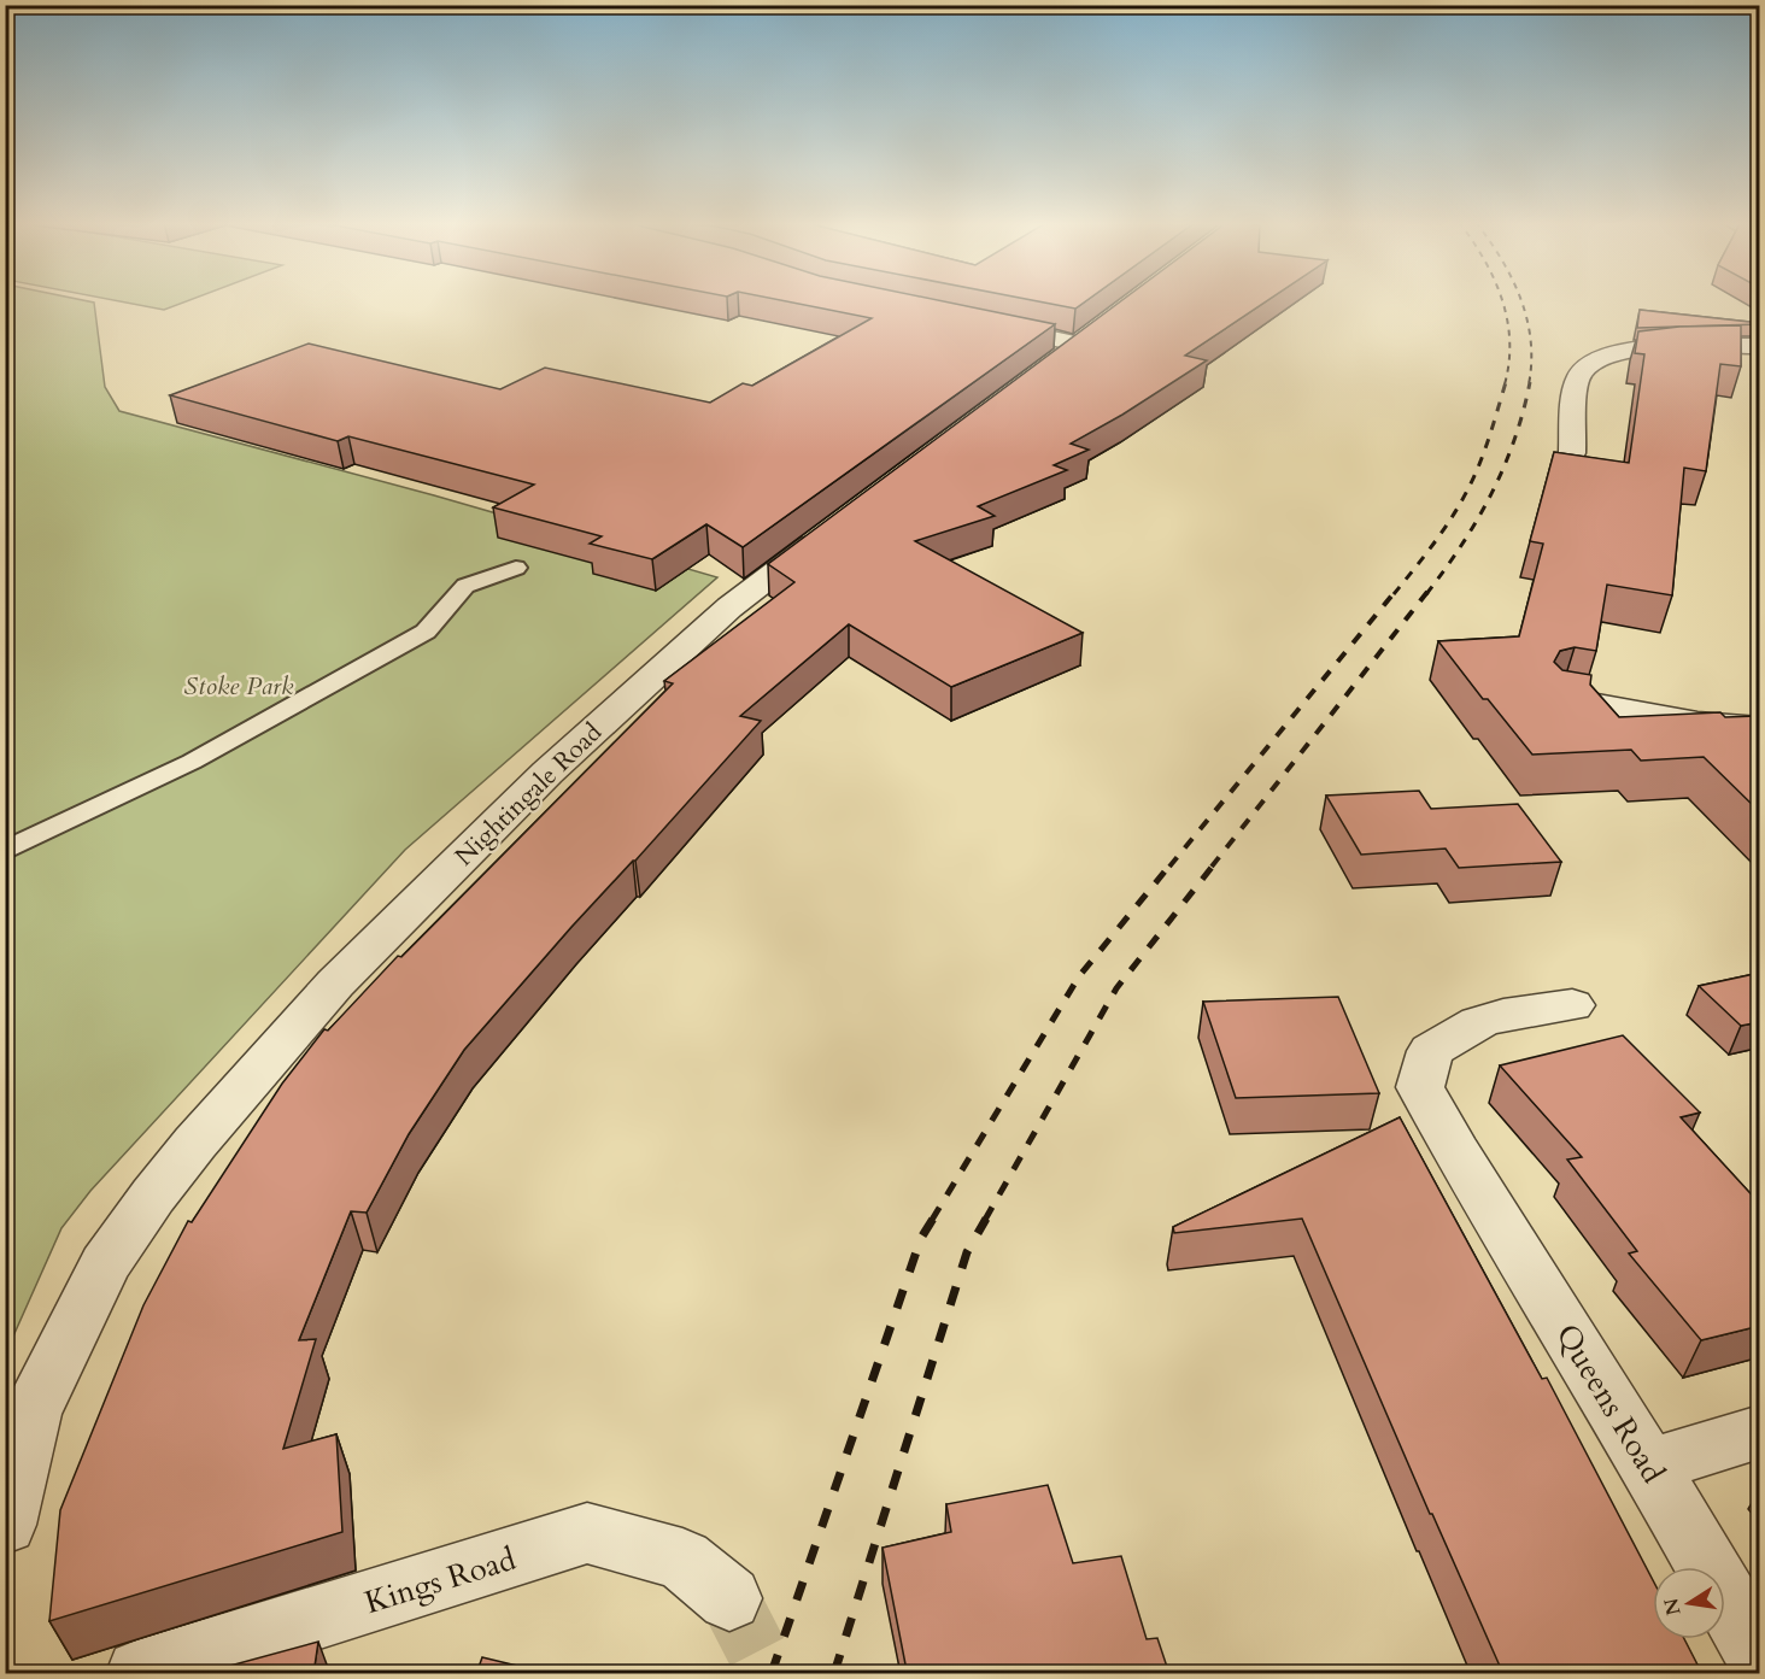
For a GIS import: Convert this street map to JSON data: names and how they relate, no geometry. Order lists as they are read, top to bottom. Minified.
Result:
{"streets":{"street":["Nightingale Road","Queens Road","Kings Road"]},"parks":["Stoke Park"],"north":"left"}
